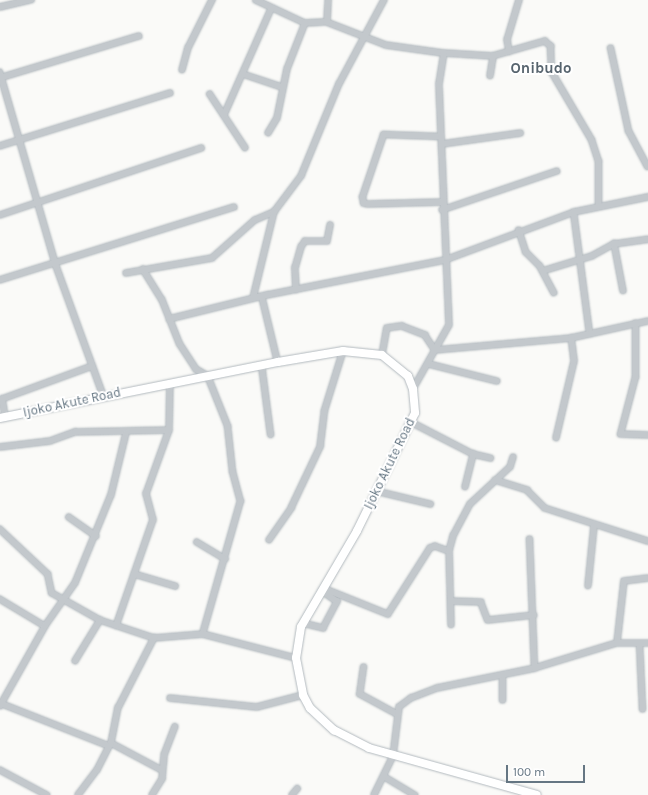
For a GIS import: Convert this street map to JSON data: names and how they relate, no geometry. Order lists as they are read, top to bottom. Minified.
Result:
{"streets":{"main road":["Ijoko Akute Road"]},"districts":["Onibudo"],"scale_bar":"100 m"}
